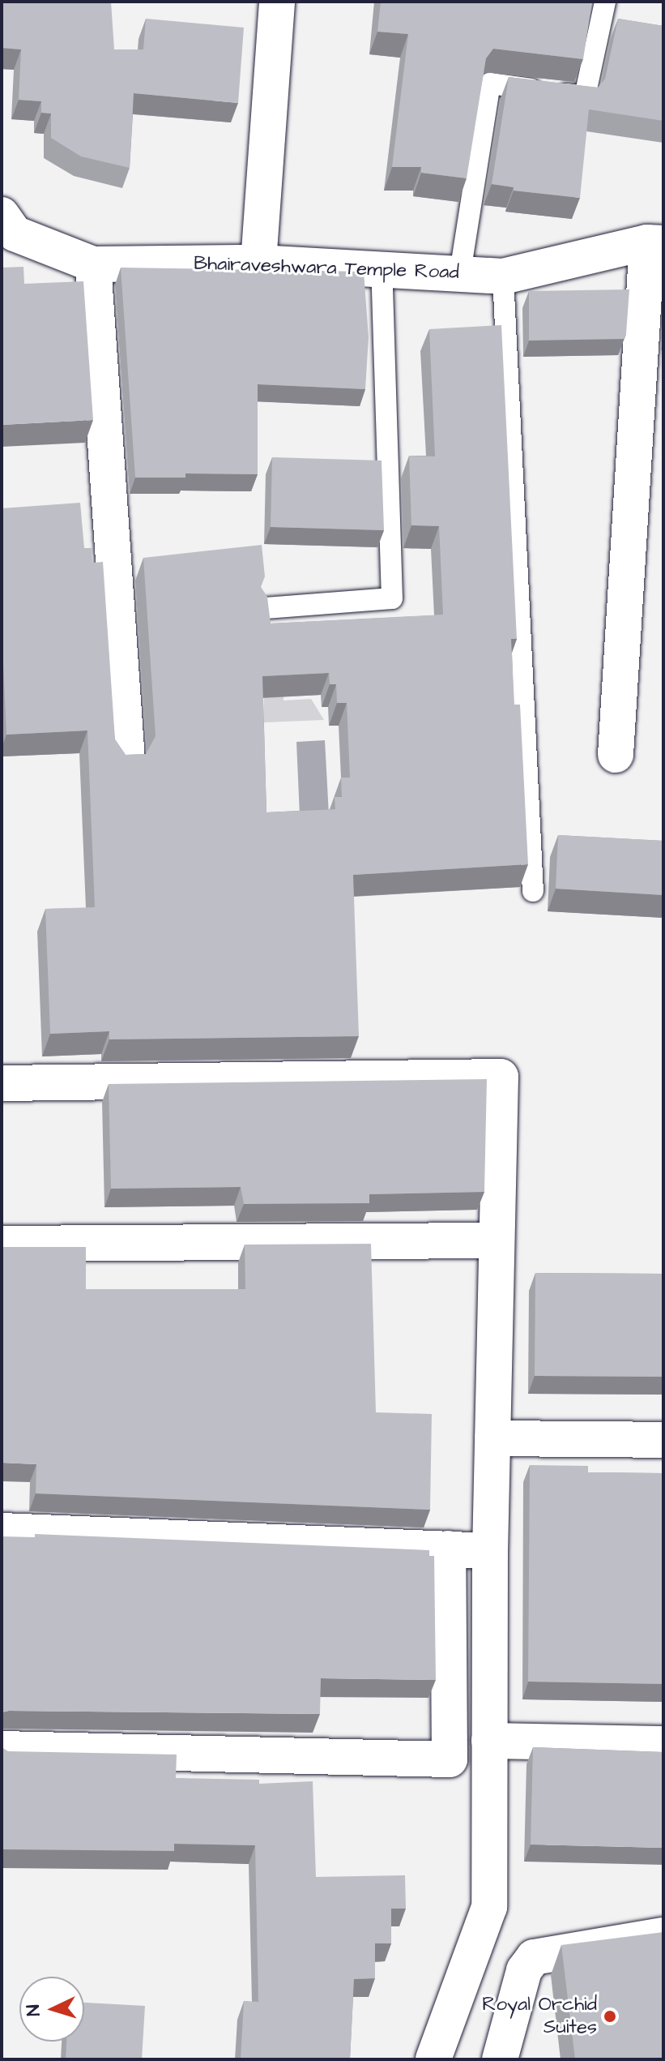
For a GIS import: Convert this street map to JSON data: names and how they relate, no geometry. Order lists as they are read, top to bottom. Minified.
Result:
{"streets":{"street":["Bhairaveshwara Temple Road"]},"places":["Royal Orchid Suites"],"north":"left"}
